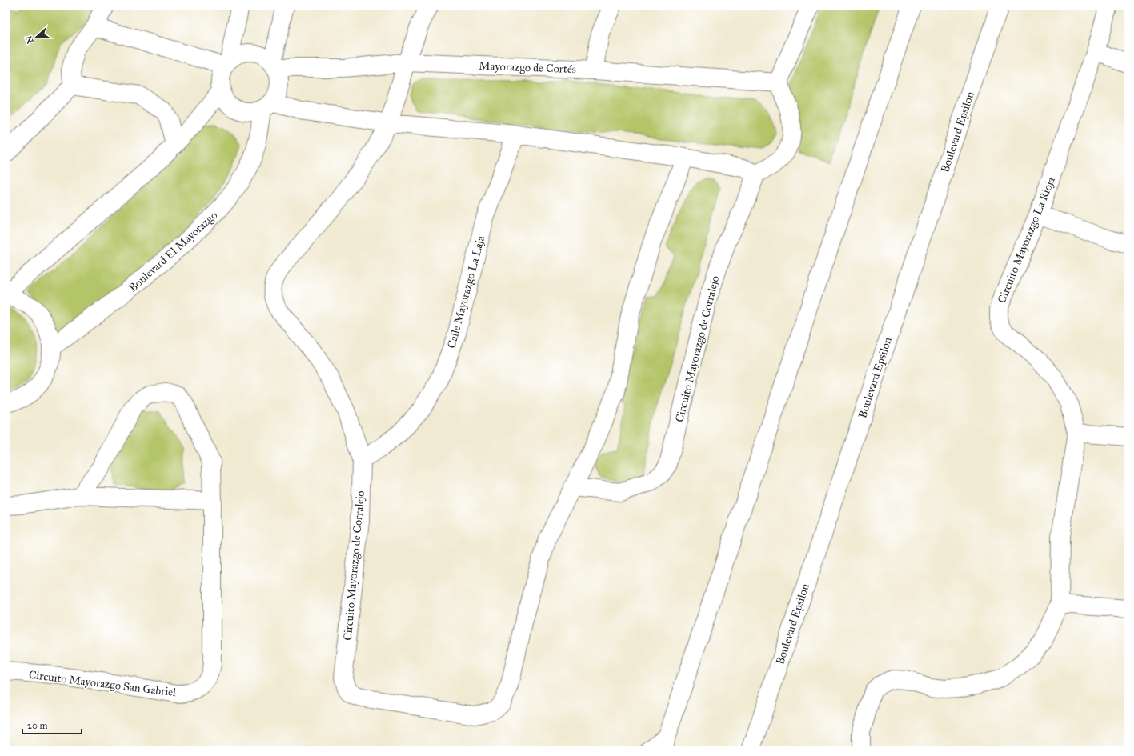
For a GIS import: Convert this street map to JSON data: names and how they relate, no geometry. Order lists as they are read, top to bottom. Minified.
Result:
{"streets":{"street":["Mayorazgo de Cortés","Boulevard Epsilon","Circuito Mayorazgo La Rioja","Boulevard El Mayorazgo","Calle Mayorazgo La Laja","Circuito Mayorazgo de Corralejo","Circuito Mayorazgo San Gabriel"]},"crossings":[["Mayorazgo de Cortés","Boulevard El Mayorazgo"],["Mayorazgo de Cortés","Circuito Mayorazgo de Corralejo"],["Calle Mayorazgo La Laja","Circuito Mayorazgo de Corralejo"]],"scale_bar":"20 m","north":"left"}
